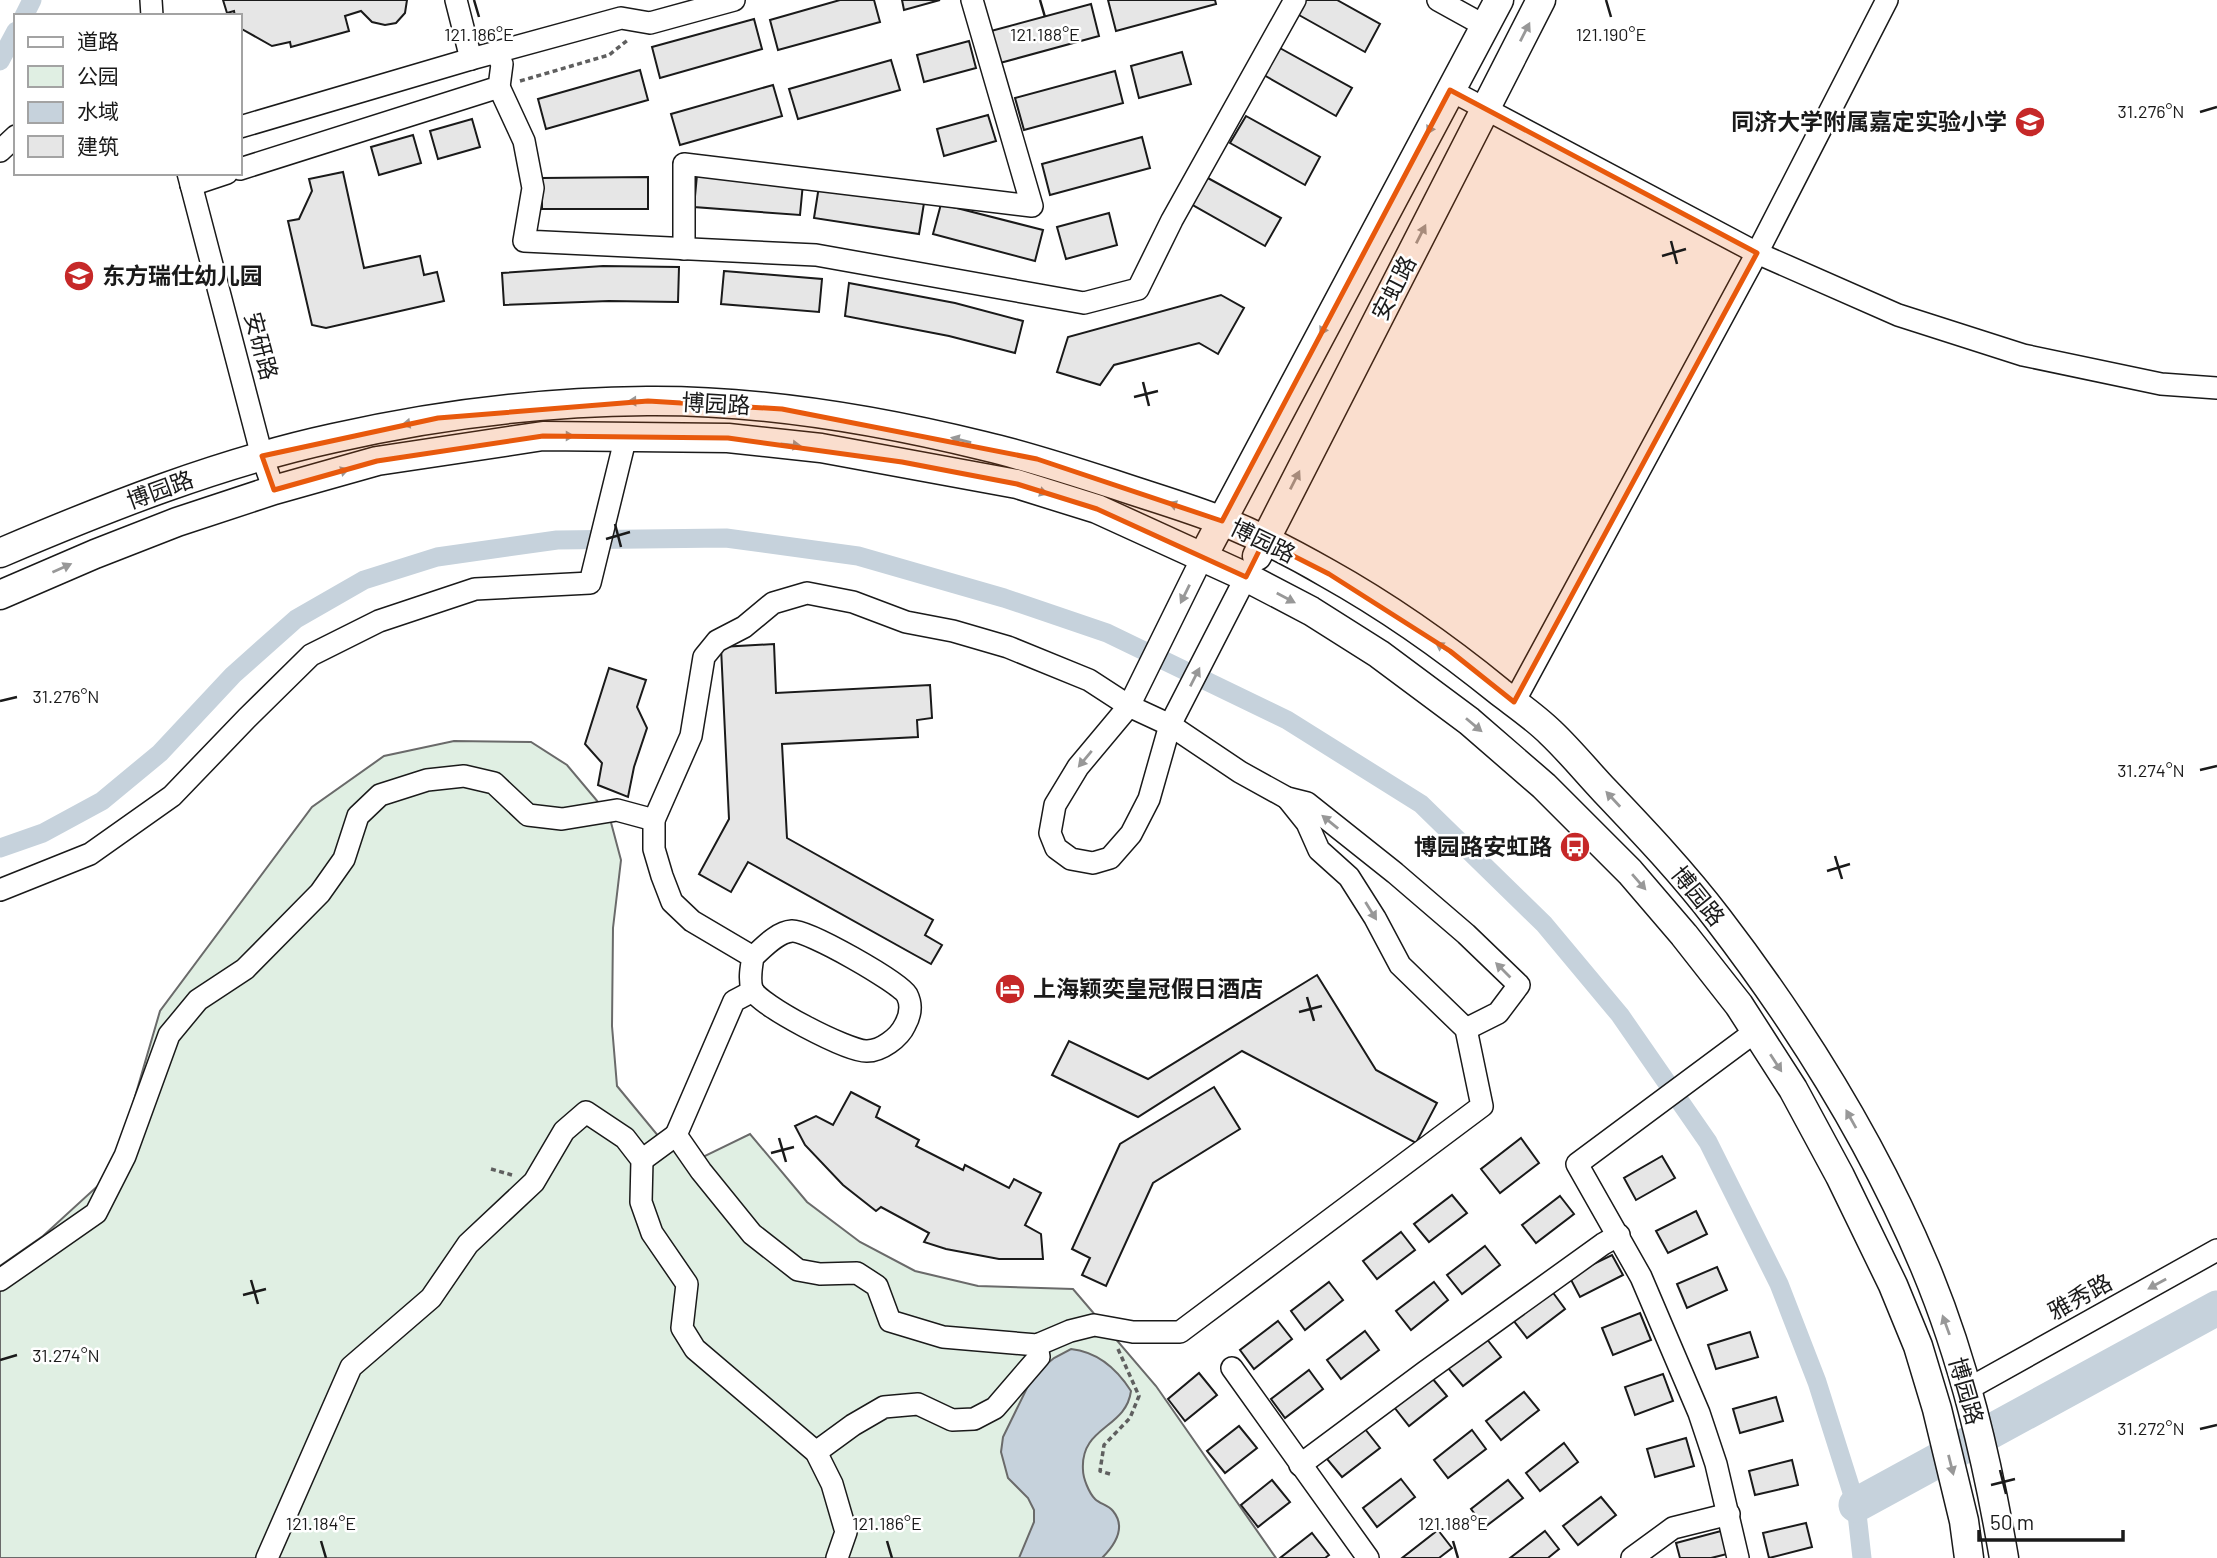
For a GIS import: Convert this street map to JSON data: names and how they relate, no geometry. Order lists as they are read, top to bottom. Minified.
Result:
{"streets":{"main road":["安虹路","博园路"],"street":["安研路","雅秀路"]},"crossings":[["安虹路","博园路"],["安研路","博园路"],["博园路","雅秀路"]],"one_way":["雅秀路"],"places":{"school or university":["同济大学附属嘉定实验小学","东方瑞仕幼儿园"],"bus stop":["博园路安虹路"],"hotel":["上海颖奕皇冠假日酒店"]},"legend":["道路","公园","水域","建筑"],"scale_bar":"50 m","coordinates":["121.186°E","121.188°E","121.190°E","31.276°N","31.274°N","31.272°N","121.184°E"]}
